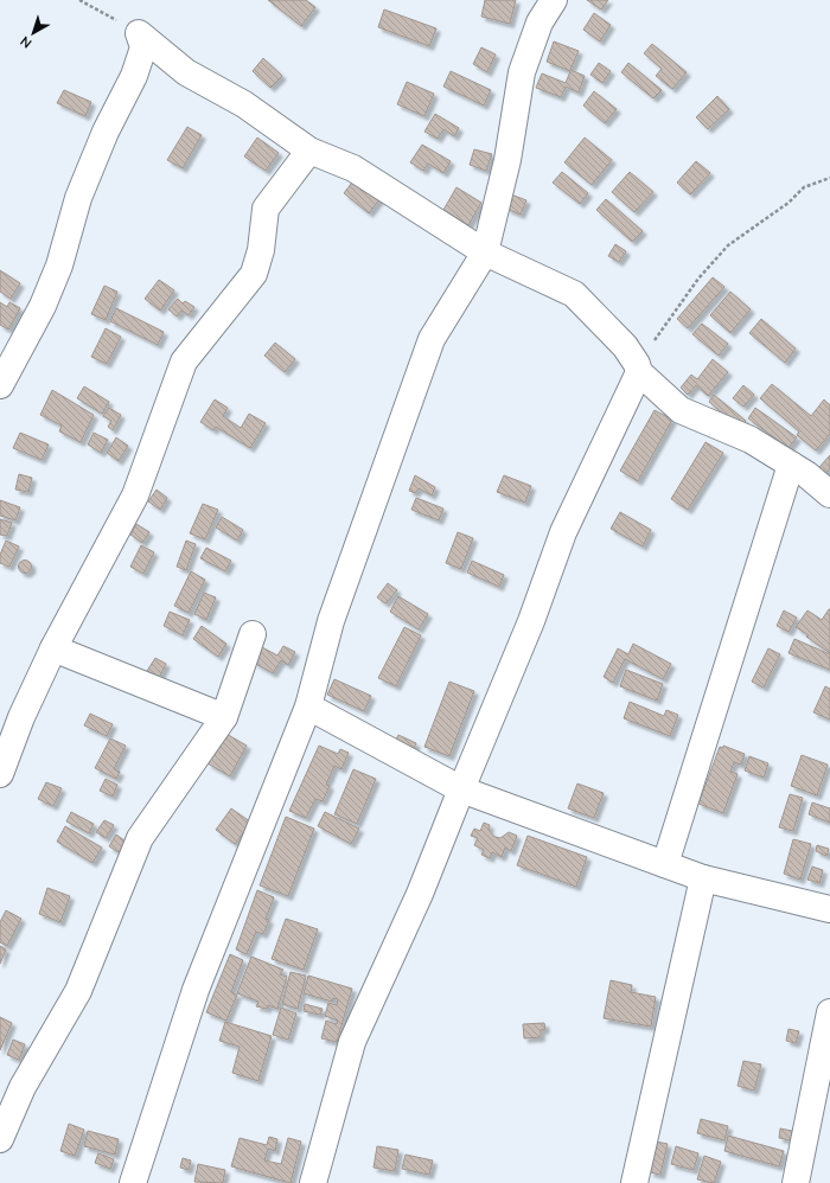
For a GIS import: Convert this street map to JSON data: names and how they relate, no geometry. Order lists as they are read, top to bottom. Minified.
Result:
{"north":"bottom left"}
